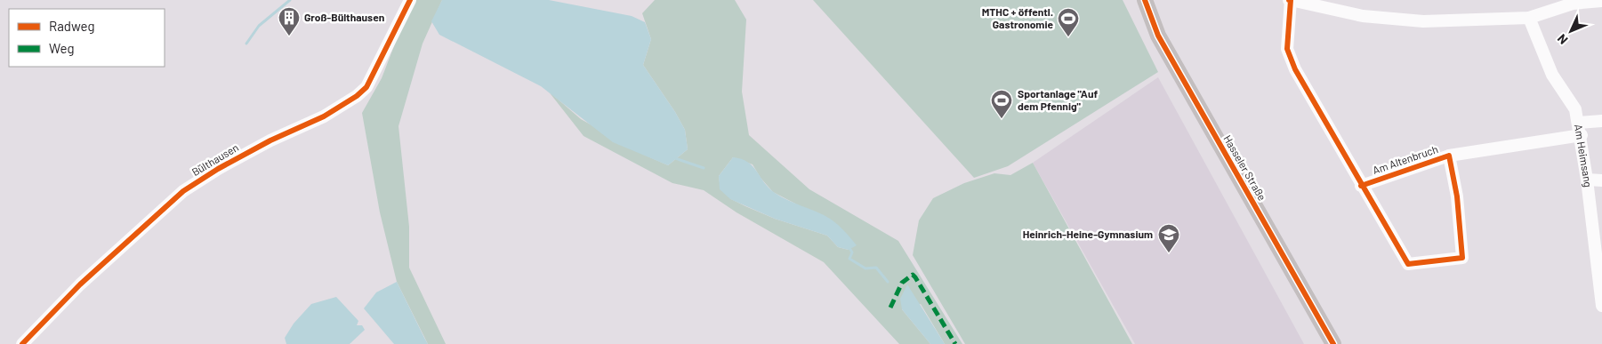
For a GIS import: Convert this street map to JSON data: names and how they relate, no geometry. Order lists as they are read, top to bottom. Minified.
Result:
{"streets":{"main road":["Hasseler Straße"],"street":["Am Heimsang","Bülthausen","Am Altenbruch"]},"crossings":[["Am Heimsang","Am Altenbruch"]],"places":{"building":["Groß-Bülthausen"],"sports":["MTHC + öffentl. Gastronomie","Sportanlage \"Auf dem Pfennig\""],"school or university":["Heinrich-Heine-Gymnasium"]},"legend":["Radweg","Weg"],"north":"bottom left"}
